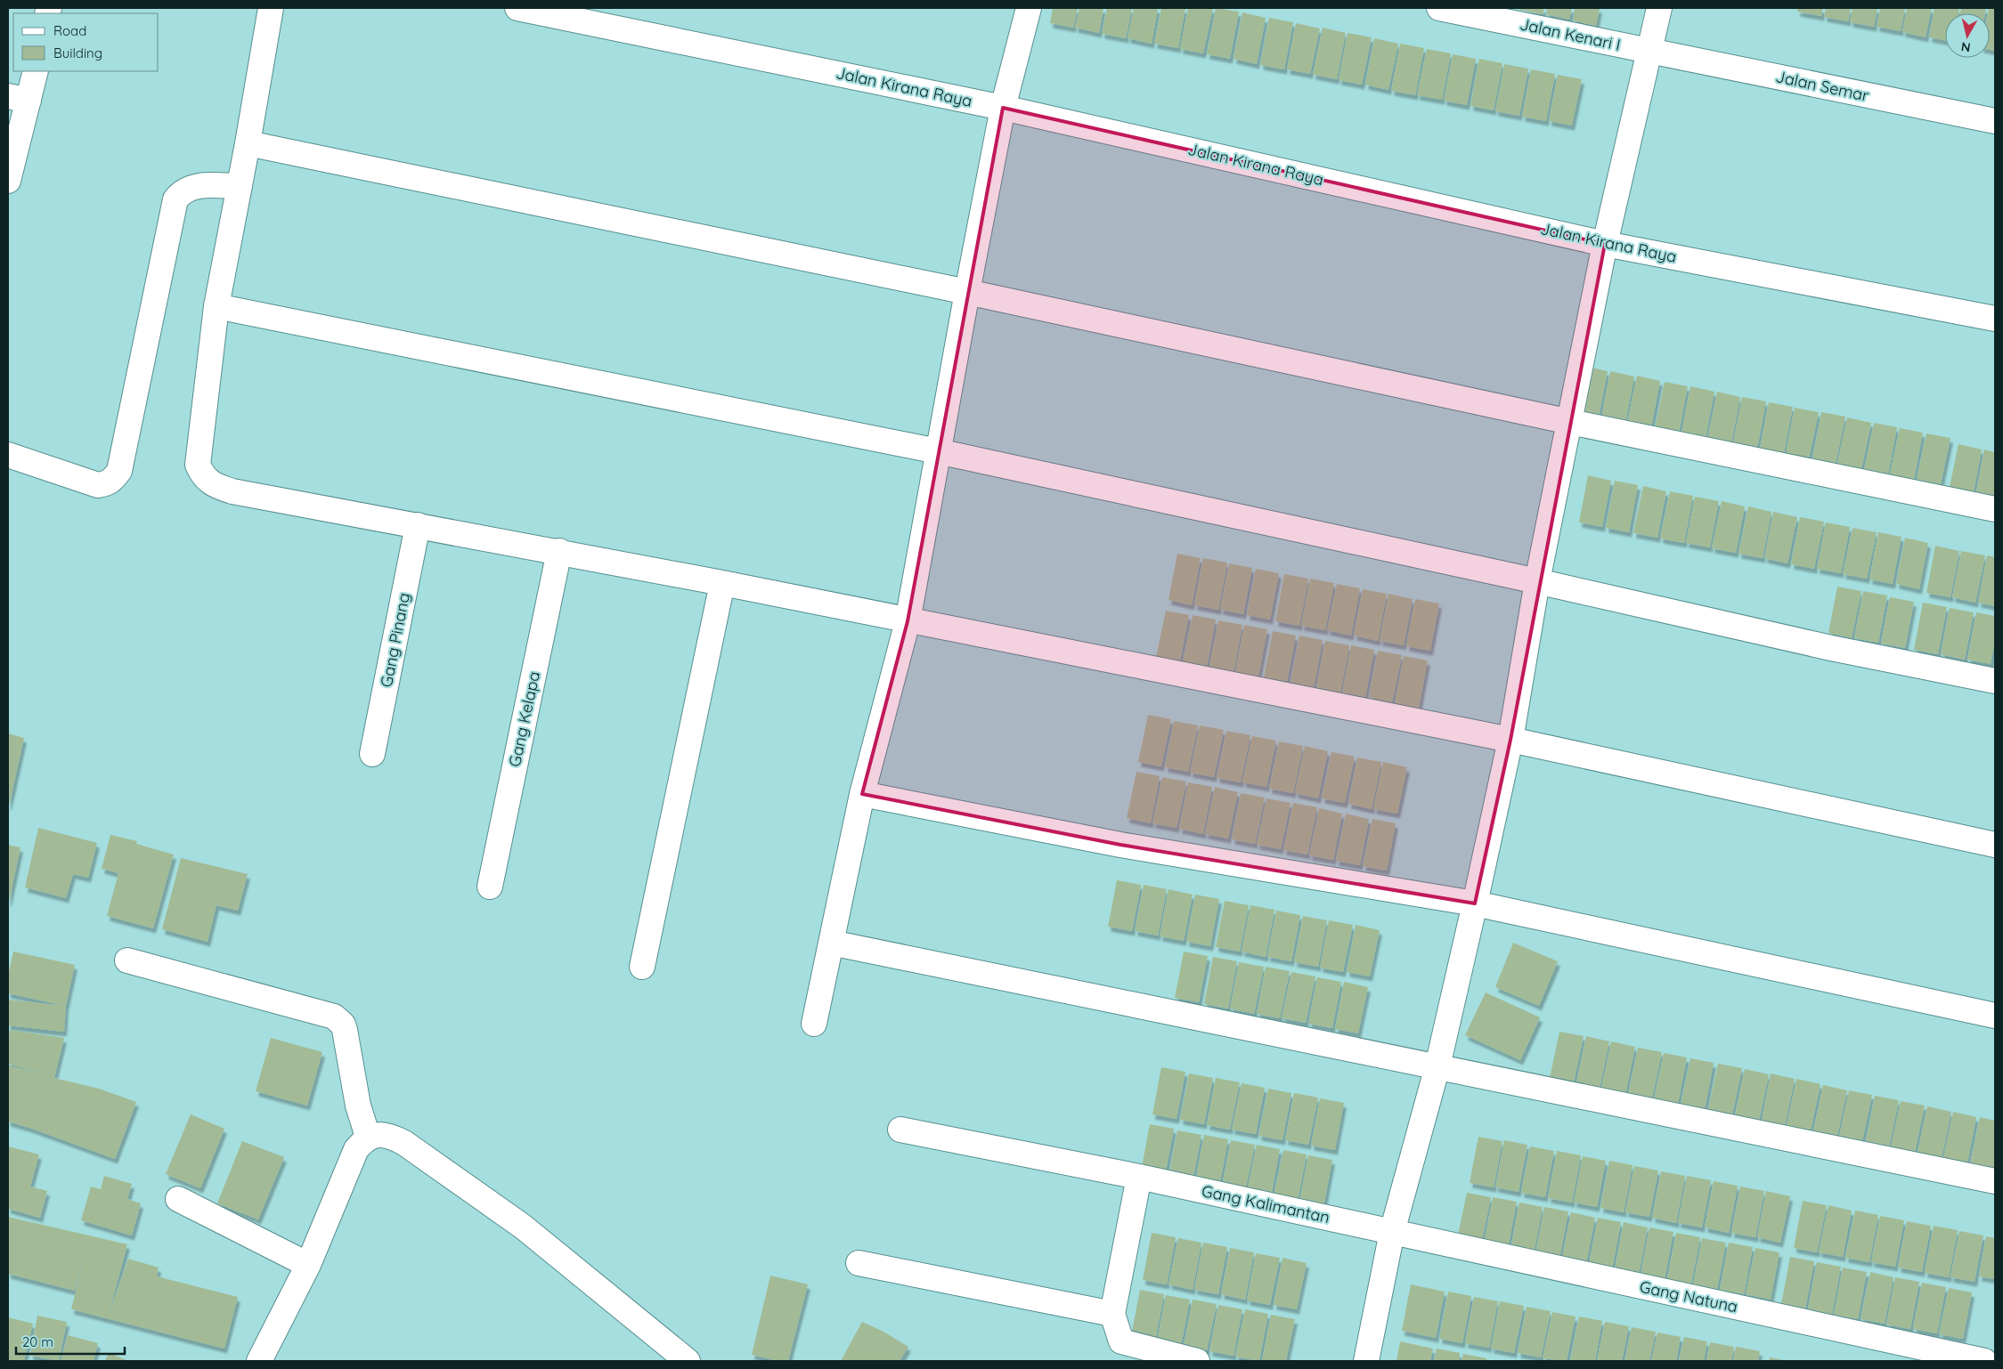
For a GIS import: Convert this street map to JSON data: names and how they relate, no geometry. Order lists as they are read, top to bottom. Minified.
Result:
{"streets":{"street":["Jalan Kenari I","Jalan Semar","Jalan Kirana Raya","Gang Pinang","Gang Kelapa","Gang Kalimantan","Gang Natuna"]},"crossings":[["Jalan Kenari I","Jalan Semar"],["Gang Kalimantan","Gang Natuna"]],"legend":["Road","Building"],"scale_bar":"20 m","north":"bottom"}
